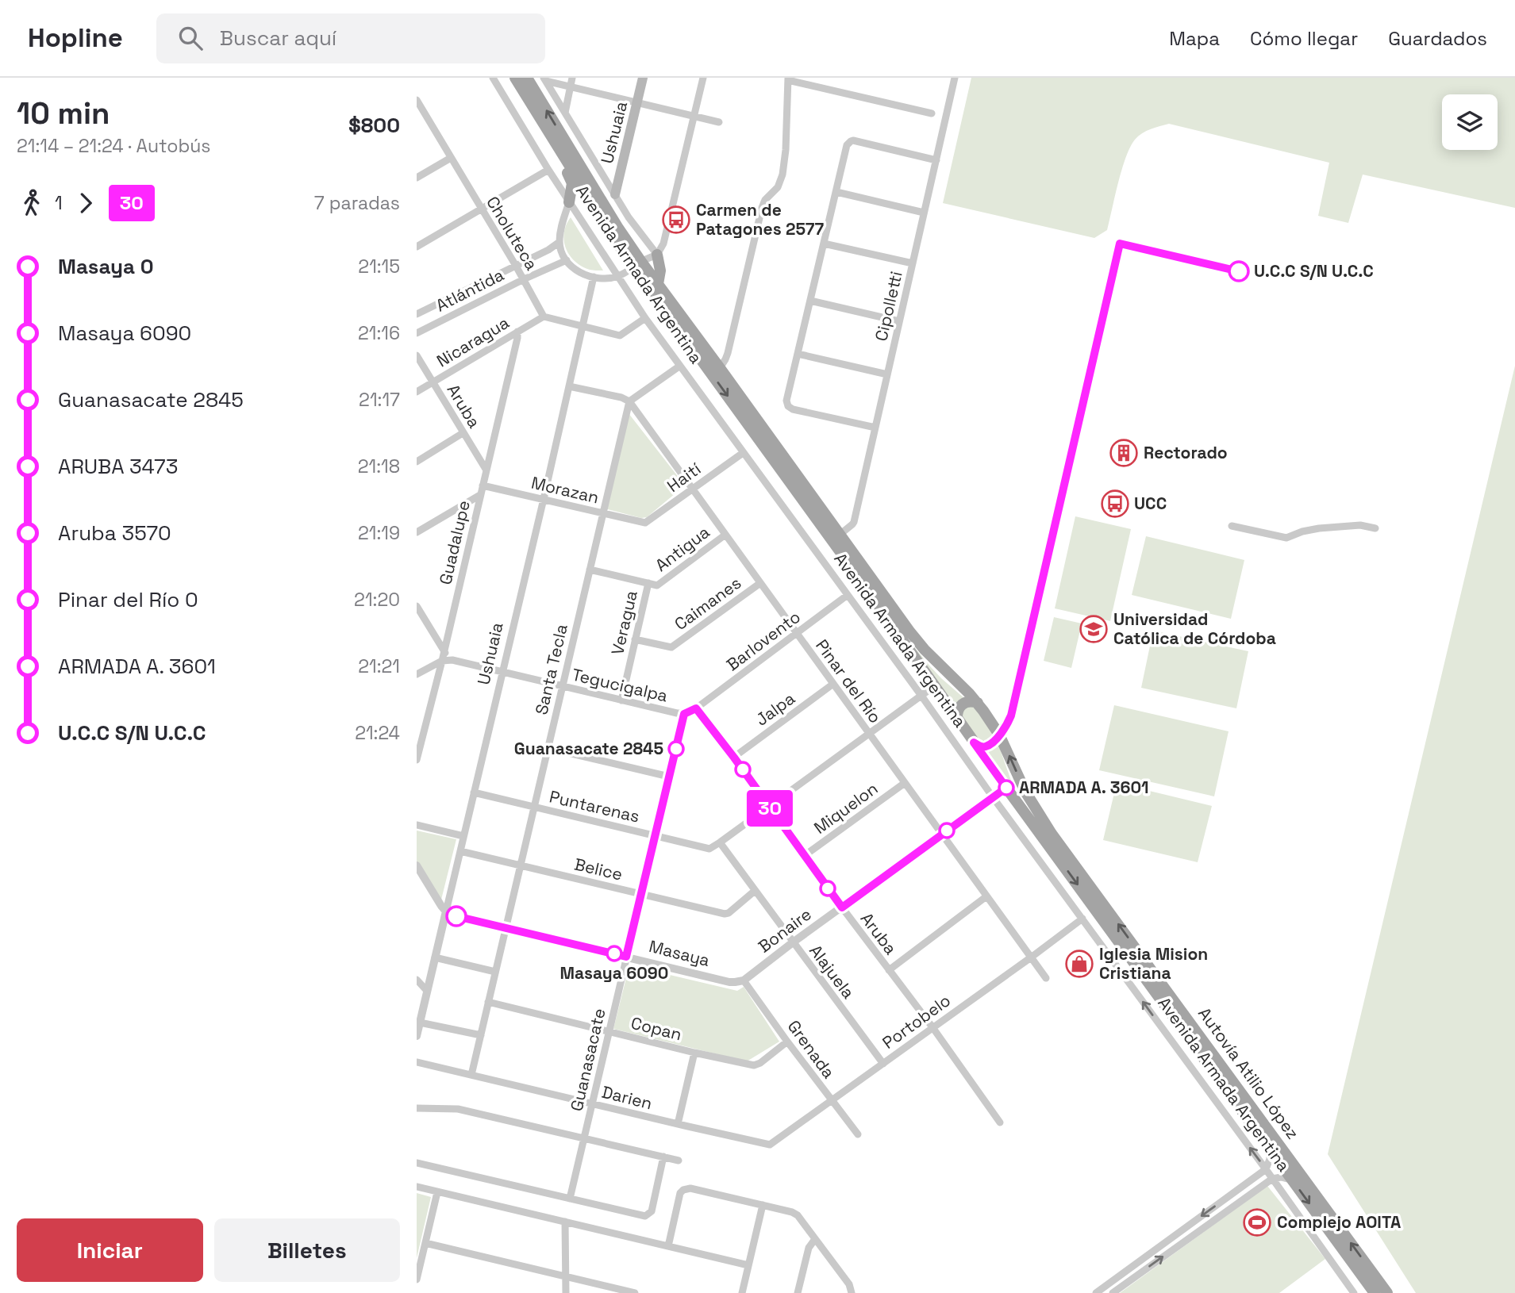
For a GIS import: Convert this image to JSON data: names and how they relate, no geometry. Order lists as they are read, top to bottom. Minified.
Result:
{"streets":{"main road":["Ushuaia","Avenida Armada Argentina","Autovía Atilio López"],"street":["Choluteca","Atlántida","Cipolletti","Nicaragua","Aruba","Haití","Morazan","Guadalupe","Antigua","Caimanes","Veragua","Barlovento","Santa Tecla","Pinar del Río","Tegucigalpa","Jalpa","Puntarenas","Miquelon","Belice","Bonaire","Masaya","Alajuela","Portobelo","Copan","Grenada","Guanasacate","Darien"]},"crossings":[["Ushuaia","Avenida Armada Argentina"],["Ushuaia","Morazan"],["Ushuaia","Tegucigalpa"],["Ushuaia","Puntarenas"],["Ushuaia","Belice"],["Ushuaia","Masaya"],["Choluteca","Atlántida"],["Choluteca","Nicaragua"],["Avenida Armada Argentina","Cipolletti"],["Avenida Armada Argentina","Haití"],["Avenida Armada Argentina","Barlovento"],["Avenida Armada Argentina","Bonaire"],["Avenida Armada Argentina","Portobelo"],["Avenida Armada Argentina","Autovía Atilio López"],["Nicaragua","Aruba"],["Nicaragua","Guadalupe"],["Aruba","Guadalupe"],["Aruba","Barlovento"],["Aruba","Jalpa"],["Aruba","Miquelon"],["Aruba","Bonaire"],["Aruba","Portobelo"],["Haití","Morazan"],["Haití","Pinar del Río"],["Morazan","Guadalupe"],["Morazan","Santa Tecla"],["Antigua","Veragua"],["Antigua","Pinar del Río"],["Caimanes","Veragua"],["Caimanes","Pinar del Río"],["Veragua","Tegucigalpa"],["Barlovento","Pinar del Río"],["Santa Tecla","Pinar del Río"],["Santa Tecla","Tegucigalpa"],["Santa Tecla","Puntarenas"],["Santa Tecla","Belice"],["Santa Tecla","Masaya"],["Santa Tecla","Copan"],["Santa Tecla","Darien"],["Pinar del Río","Jalpa"],["Pinar del Río","Miquelon"],["Pinar del Río","Bonaire"],["Pinar del Río","Portobelo"],["Tegucigalpa","Guanasacate"],["Puntarenas","Alajuela"],["Puntarenas","Guanasacate"],["Belice","Alajuela"],["Belice","Guanasacate"],["Bonaire","Masaya"],["Bonaire","Alajuela"],["Bonaire","Grenada"],["Bonaire","Autovía Atilio López"],["Masaya","Grenada"],["Masaya","Guanasacate"],["Alajuela","Portobelo"],["Portobelo","Grenada"],["Portobelo","Darien"],["Copan","Grenada"],["Copan","Guanasacate"],["Guanasacate","Darien"]],"places":{"bus stop":["Carmen de Patagones 2577","UCC"],"other":["U.C.C S/N U.C.C","Guanasacate 2845","ARMADA A. 3601","Masaya 6090"],"building":["Rectorado"],"school or university":["Universidad Católica de Córdoba"],"shop":["Iglesia Mision Cristiana"],"sports":["Complejo AOITA"]},"lines":["bus line 30"],"page":{"header":"Hopline","search":"Buscar aquí","nav":["Mapa","Cómo llegar","Guardados"],"heading":["10 min","21:14 – 21:24 · Autobús","$800"],"on_map":"30","legs":["1","30","7 paradas"],"list":[{"name":"Masaya 0","value":"21:15"},{"name":"Masaya 6090","value":"21:16"},{"name":"Guanasacate 2845","value":"21:17"},{"name":"ARUBA 3473","value":"21:18"},{"name":"Aruba 3570","value":"21:19"},{"name":"Pinar del Río 0","value":"21:20"},{"name":"ARMADA A. 3601","value":"21:21"},{"name":"U.C.C S/N U.C.C","value":"21:24"}],"buttons":["Iniciar","Billetes"]}}
